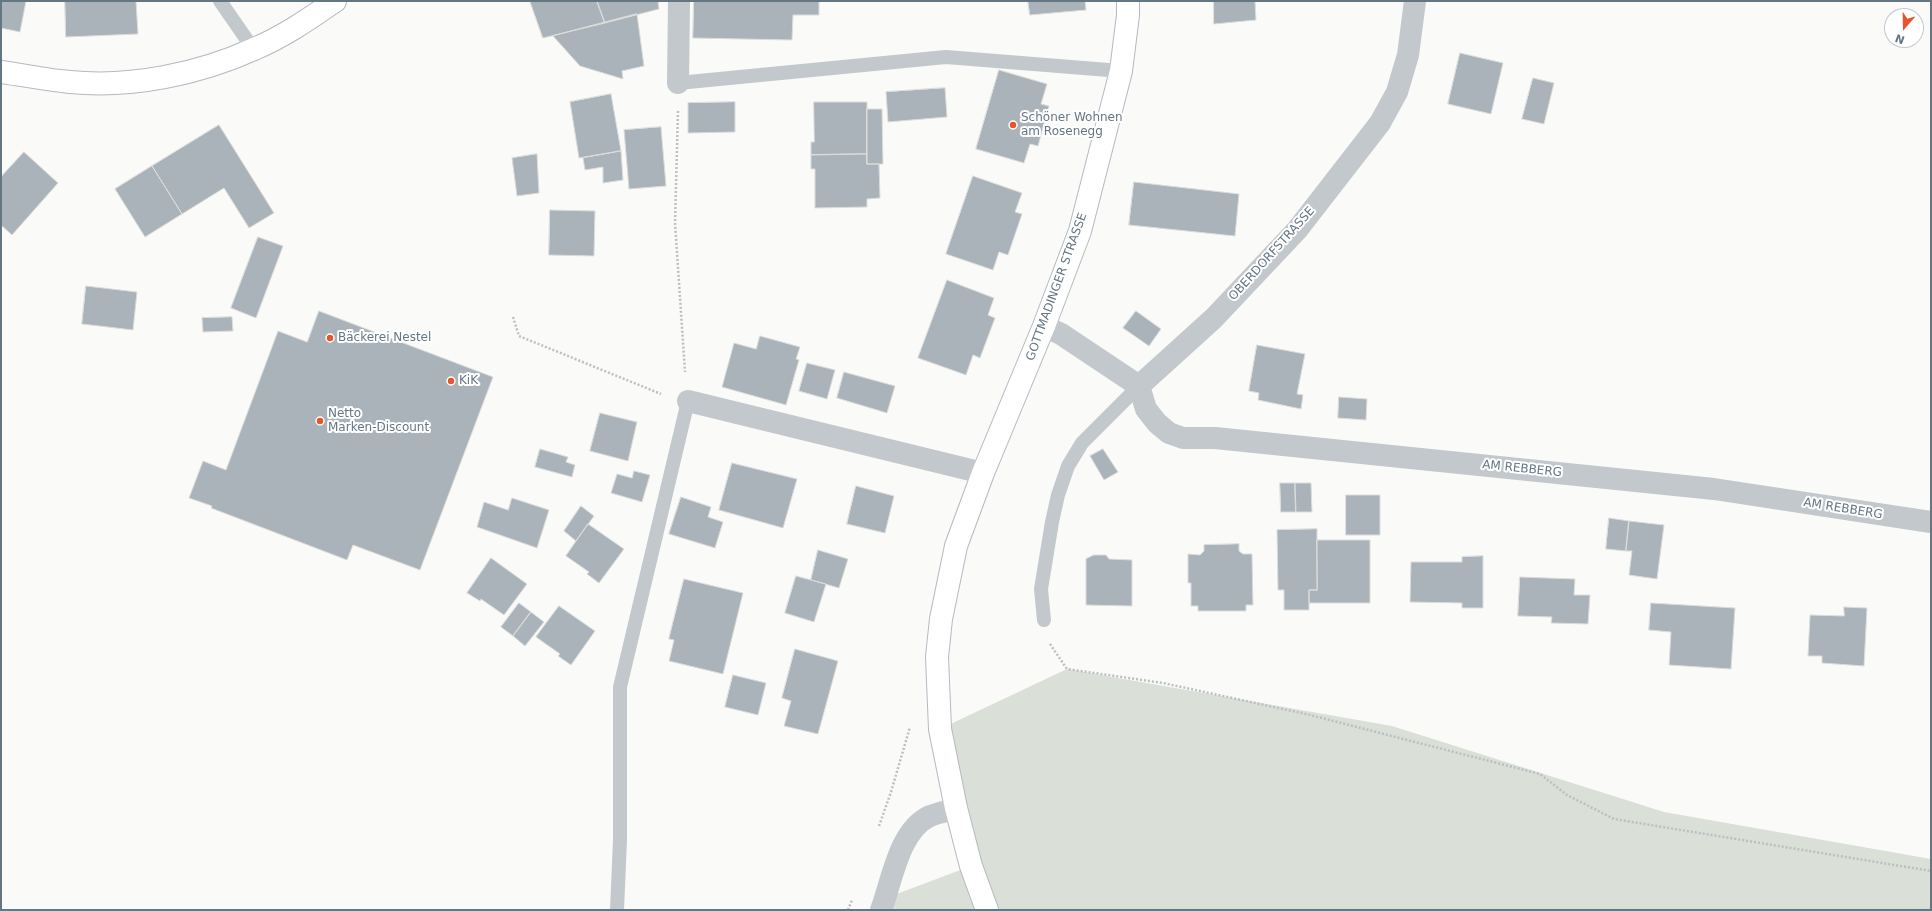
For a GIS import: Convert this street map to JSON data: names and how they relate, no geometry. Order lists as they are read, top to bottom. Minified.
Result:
{"streets":{"main road":["GOTTMADINGER STRASSE"],"street":["OBERDORFSTRASSE","AM REBBERG"]},"crossings":[["OBERDORFSTRASSE","AM REBBERG"]],"places":["Schöner Wohnen am Rosenegg","Bäckerei Nestel","KiK","Netto Marken-Discount"],"north":"bottom"}
